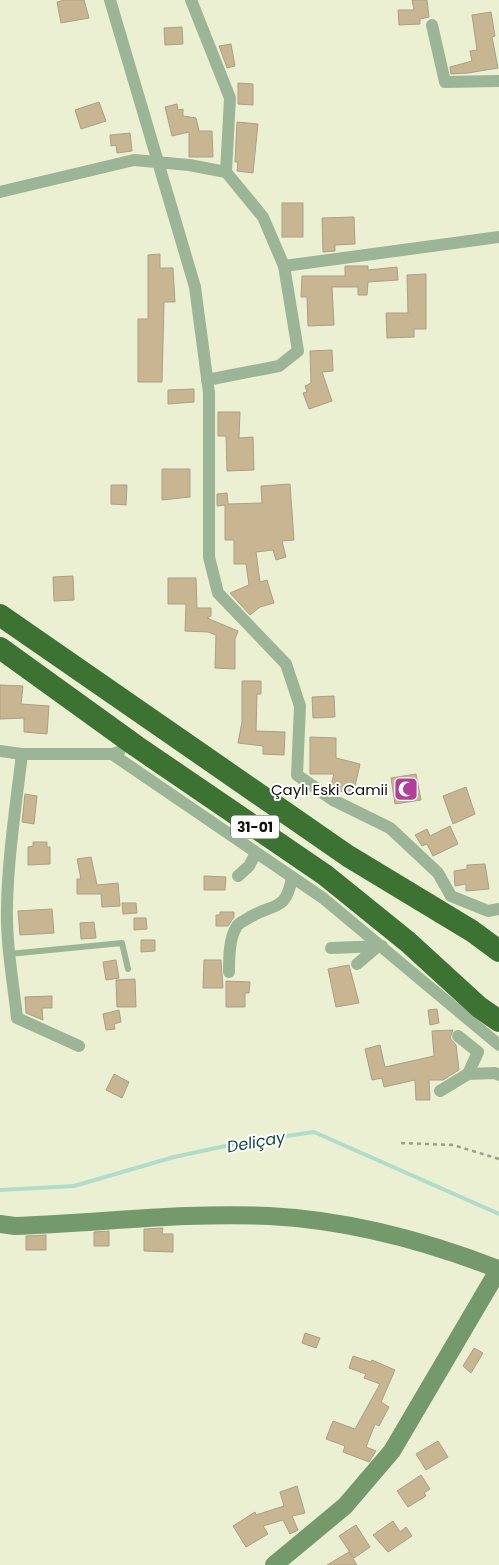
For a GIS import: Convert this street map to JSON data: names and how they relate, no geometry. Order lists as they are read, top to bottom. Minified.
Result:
{"streets":{"highway":["31-01"]},"water":["Deliçay"],"places":{"mosque":["Çaylı Eski Camii"]}}
